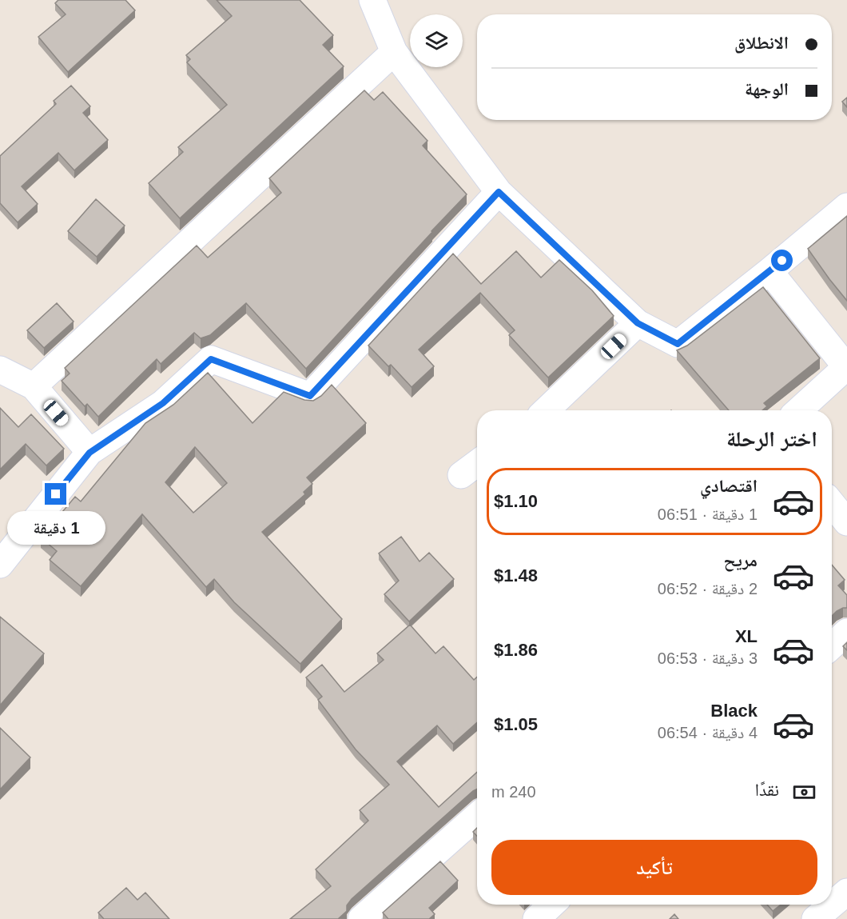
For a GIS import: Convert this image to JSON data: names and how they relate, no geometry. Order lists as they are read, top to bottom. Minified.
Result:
{"page":{"banner":["الانطلاق","الوجهة"],"heading":"اختر الرحلة","list":[{"name":"اقتصادي","note":"1 دقيقة · 06:51","value":"$1.10"},{"name":"مريح","note":"2 دقيقة · 06:52","value":"$1.48"},{"name":"XL","note":"3 دقيقة · 06:53","value":"$1.86"},{"name":"Black","note":"4 دقيقة · 06:54","value":"$1.05"}],"bubble":"1 دقيقة","pay":["نقدًا","240 m"],"buttons":"تأكيد"}}
